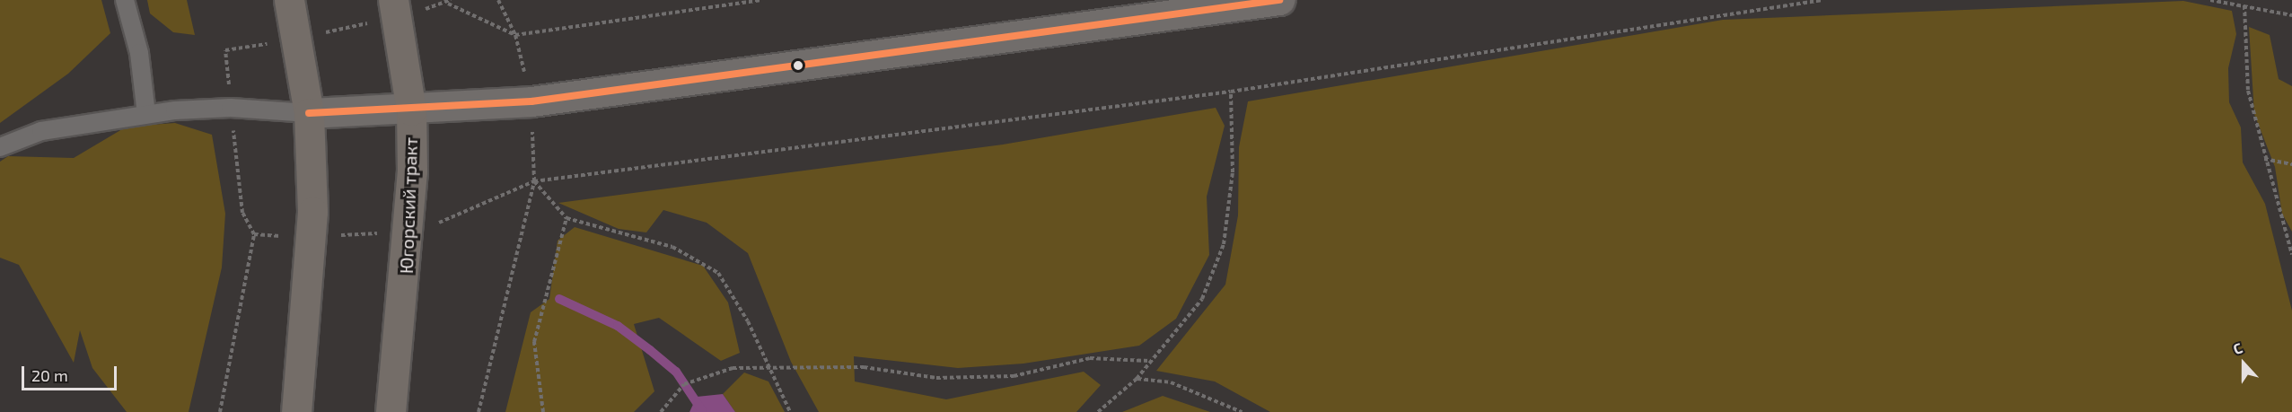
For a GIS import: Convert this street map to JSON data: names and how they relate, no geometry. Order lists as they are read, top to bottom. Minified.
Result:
{"streets":{"main road":["Югорский тракт"]},"scale_bar":"20 m","north":"top"}
